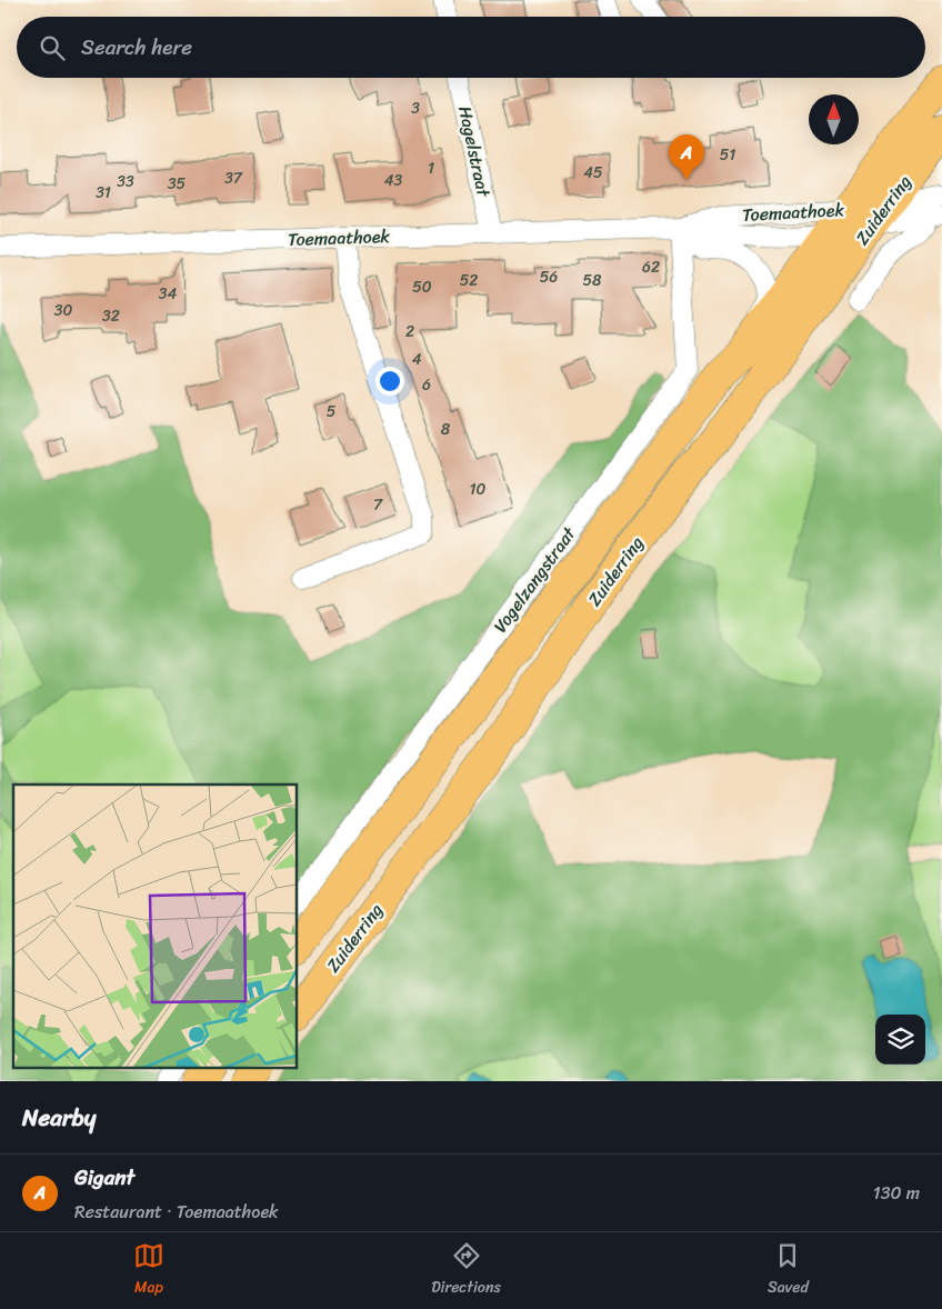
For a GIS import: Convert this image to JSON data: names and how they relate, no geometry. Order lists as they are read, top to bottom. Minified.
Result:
{"streets":{"highway":["Zuiderring"],"street":["Hagelstraat","Toemaathoek","Vogelzangstraat"]},"crossings":[["Hagelstraat","Toemaathoek"],["Zuiderring","Toemaathoek"],["Toemaathoek","Vogelzangstraat"]],"house_numbers":["3","51","1","45","37","43","33","35","31","62","56","52","58","50","34","30","32","2","4","6","5","8","10","7"],"north":"top","page":{"search":"Search here","pins":"A","heading":"Nearby","list":[{"mark":"A","name":"Gigant","note":"Restaurant · Toemaathoek","value":"130 m"}],"nav":["Map","Directions","Saved"]}}
